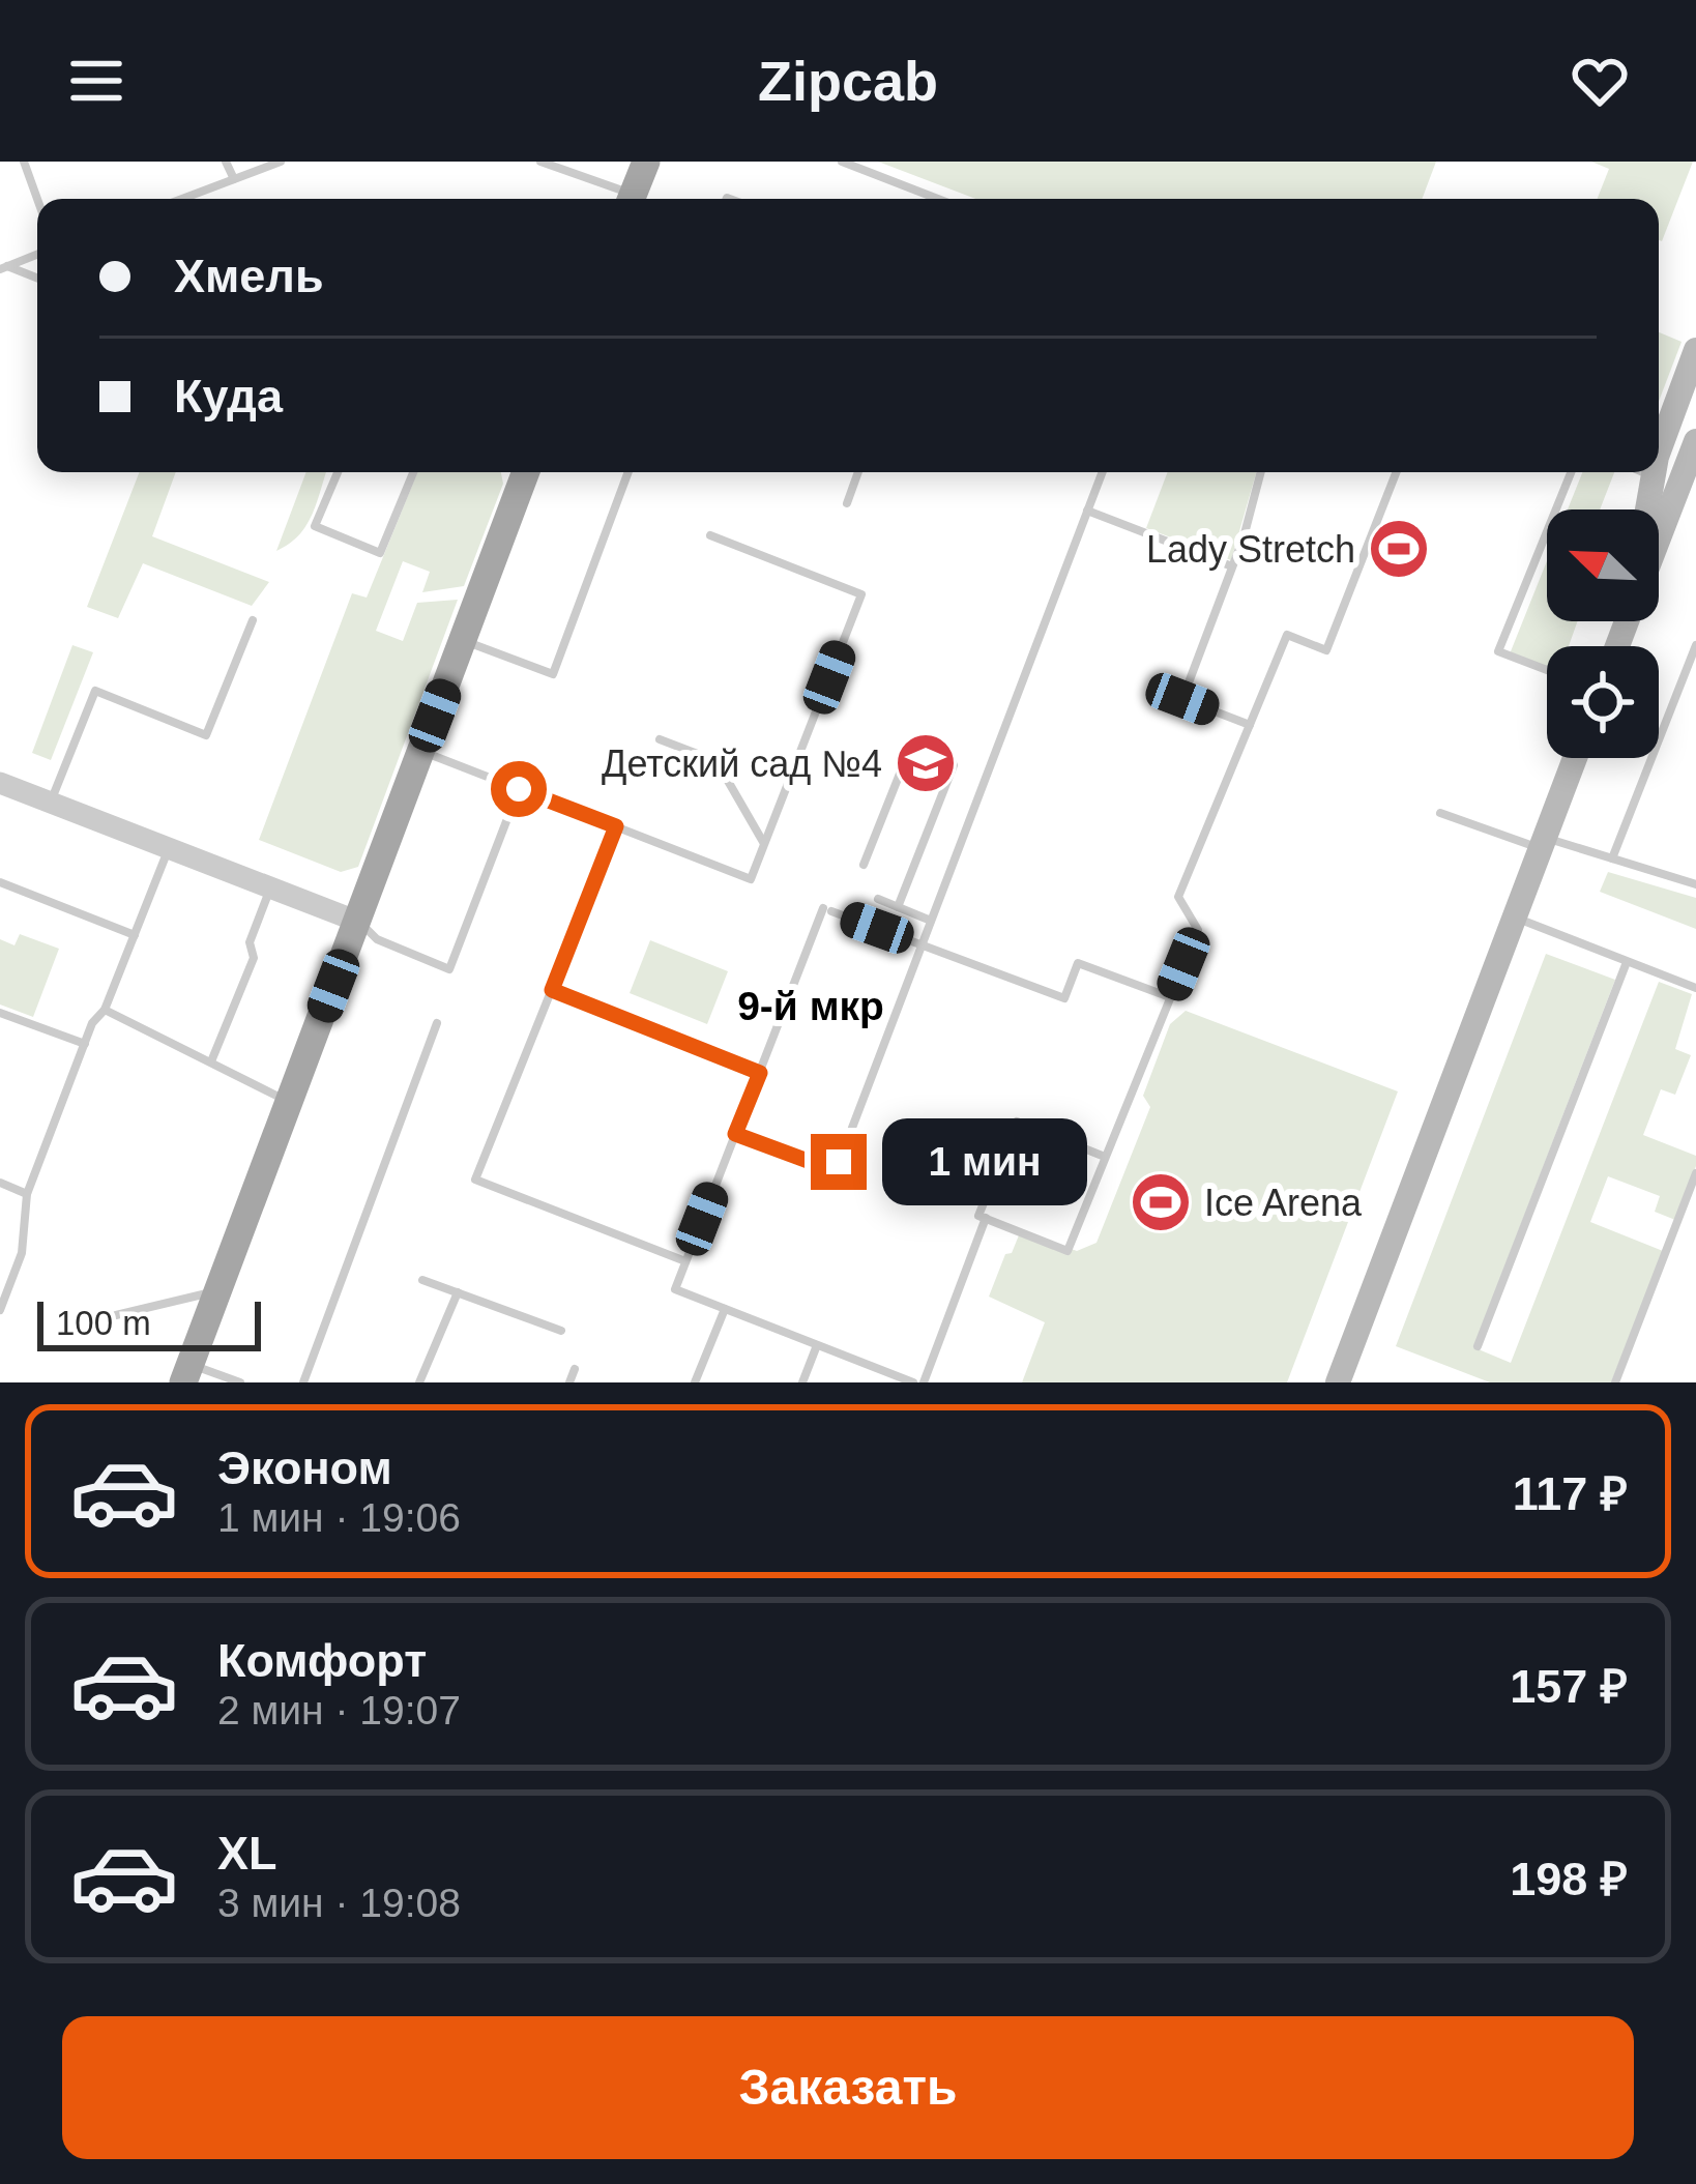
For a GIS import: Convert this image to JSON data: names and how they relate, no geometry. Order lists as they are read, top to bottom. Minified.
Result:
{"districts":["9-й мкр"],"places":{"sports":["Lady Stretch","Ice Arena"],"school or university":["Детский сад №4"]},"scale_bar":"100 m","north":"top left","page":{"header":"Zipcab","banner":["Хмель","Куда"],"bubble":"1 мин","scale":"100 m","list":[{"name":"Эконом","note":"1 мин · 19:06","value":"117 ₽"},{"name":"Комфорт","note":"2 мин · 19:07","value":"157 ₽"},{"name":"XL","note":"3 мин · 19:08","value":"198 ₽"}],"buttons":"Заказать"}}
